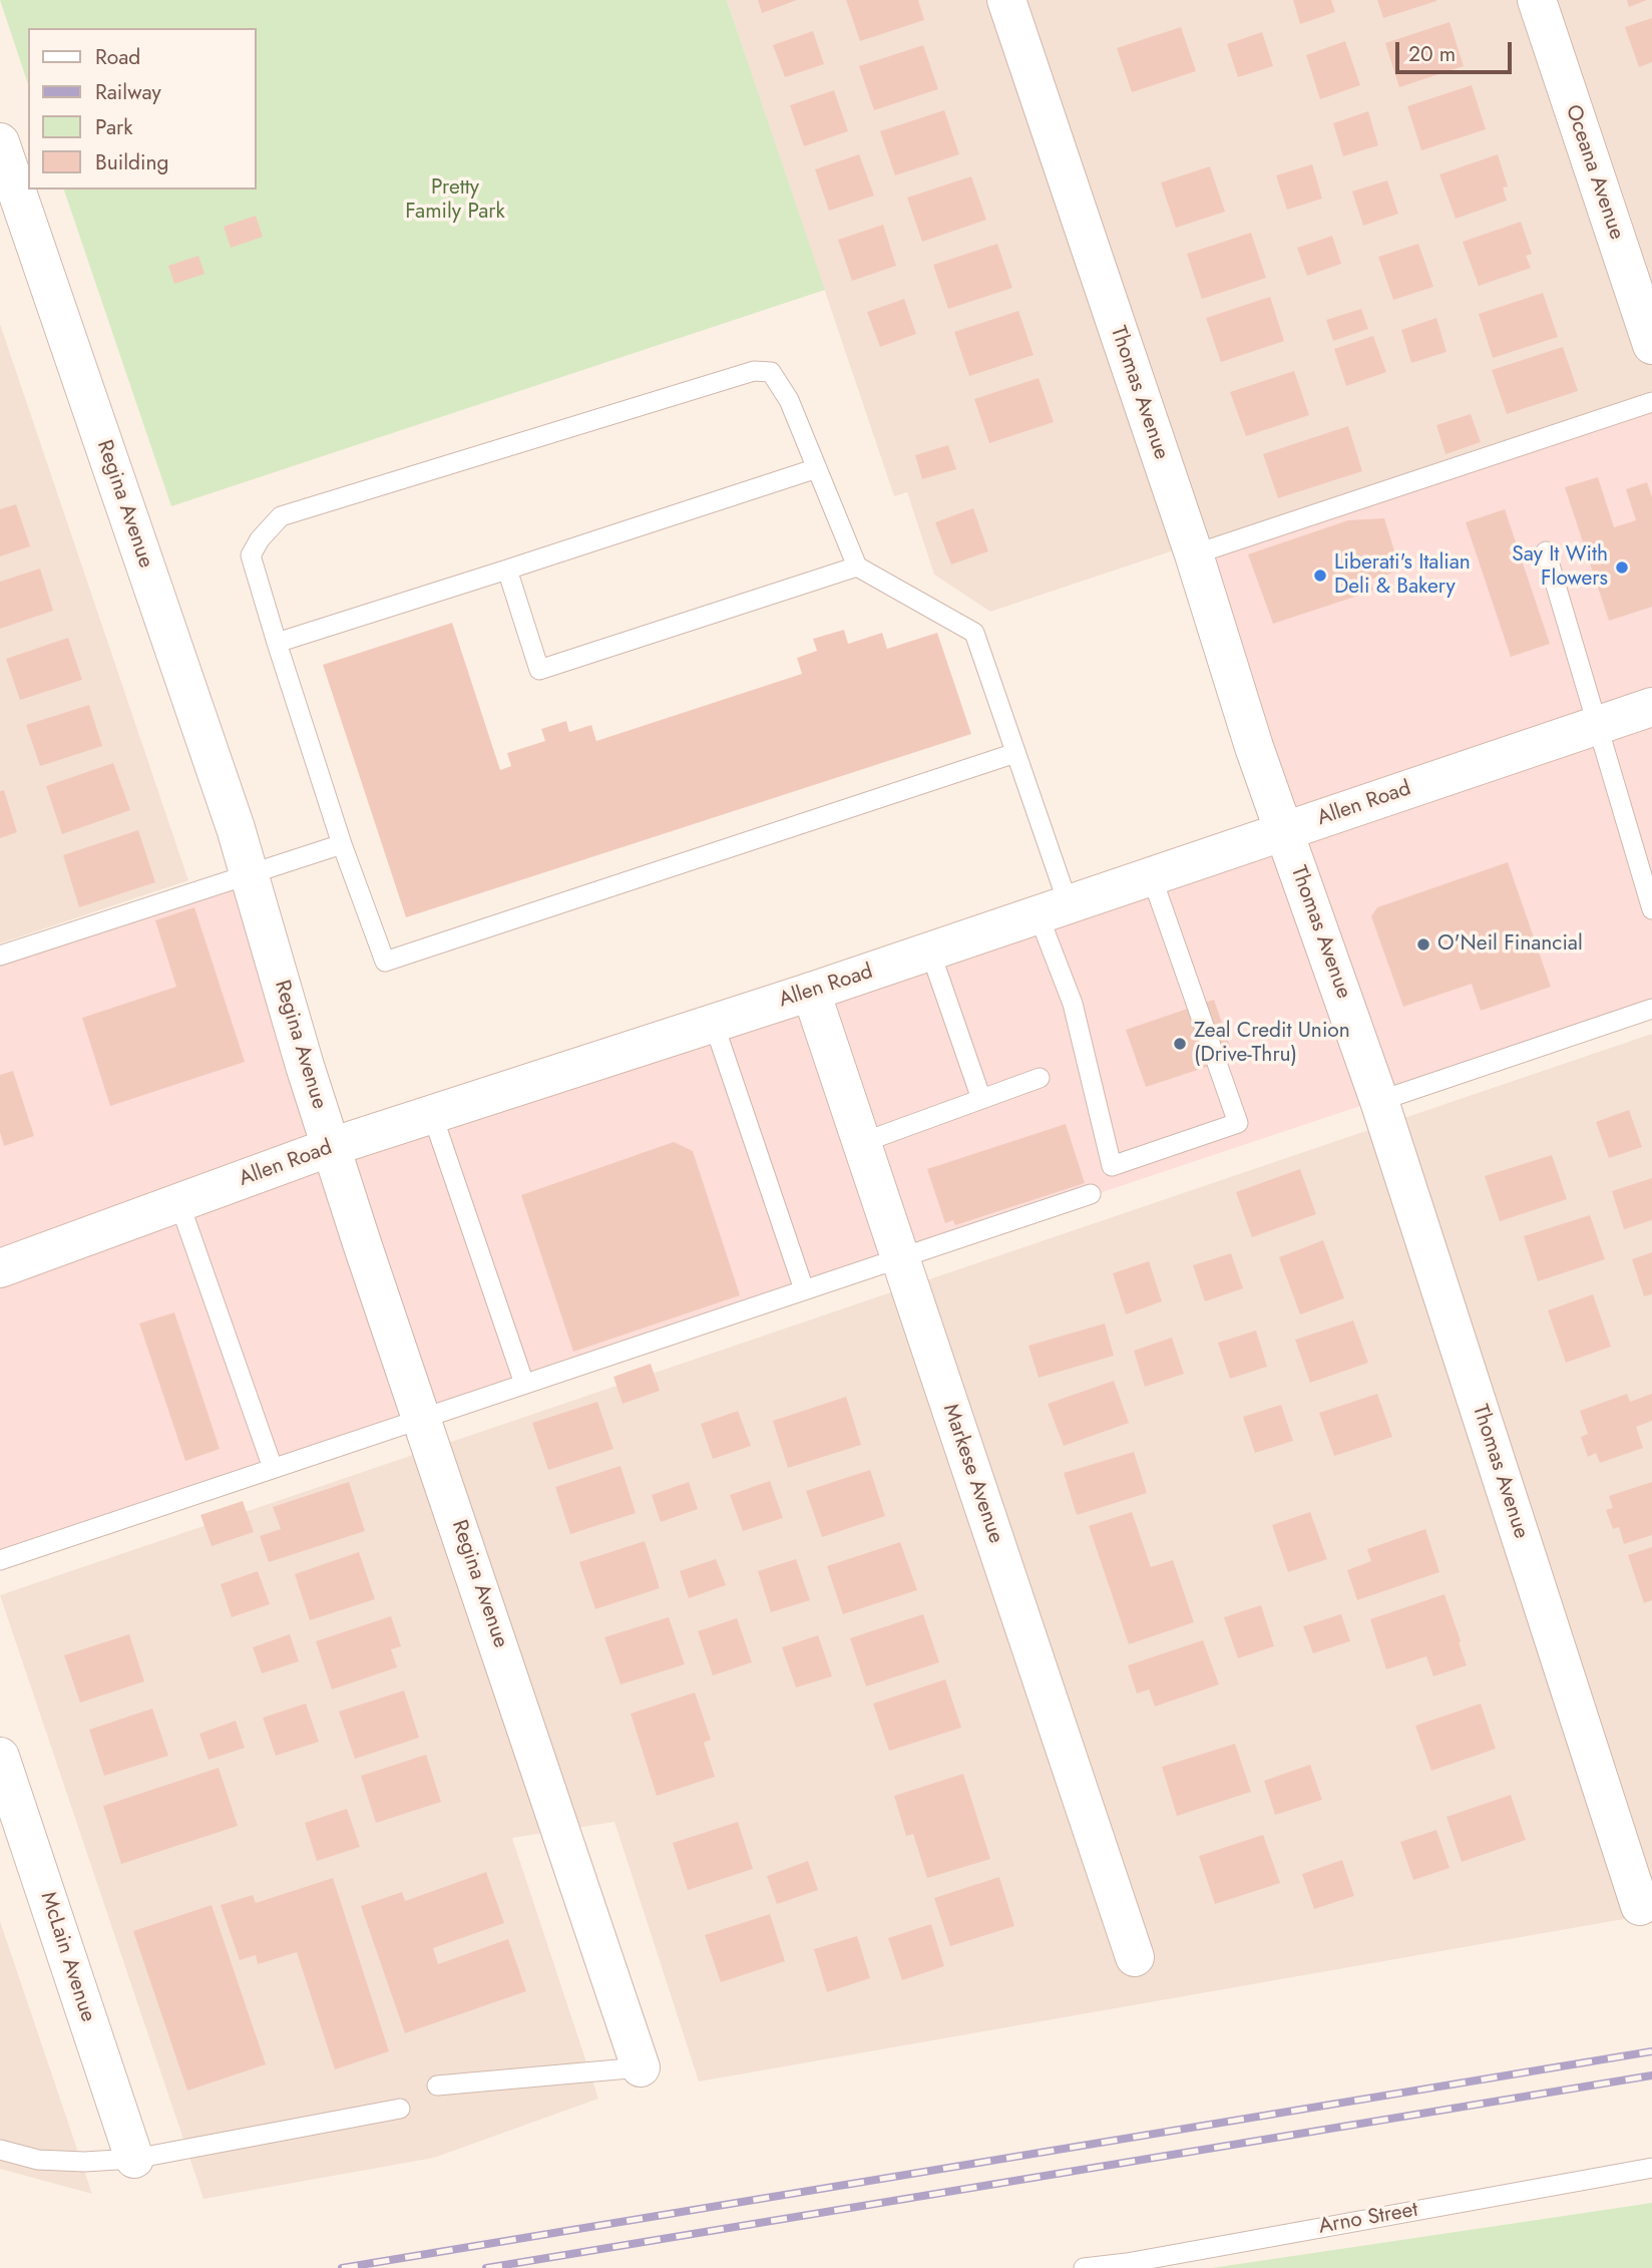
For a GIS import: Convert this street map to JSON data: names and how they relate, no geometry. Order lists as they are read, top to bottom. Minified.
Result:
{"streets":{"street":["Oceana Avenue","Thomas Avenue","Regina Avenue","Allen Road","Markese Avenue","McLain Avenue"],"lane":["Arno Street"]},"crossings":[["Thomas Avenue","Allen Road"],["Regina Avenue","Allen Road"],["Allen Road","Markese Avenue"]],"parks":["Pretty Family Park"],"places":["Say It With Flowers","Liberati's Italian Deli & Bakery","O'Neil Financial","Zeal Credit Union (Drive-Thru)"],"legend":["Road","Railway","Park","Building"],"scale_bar":"20 m"}
